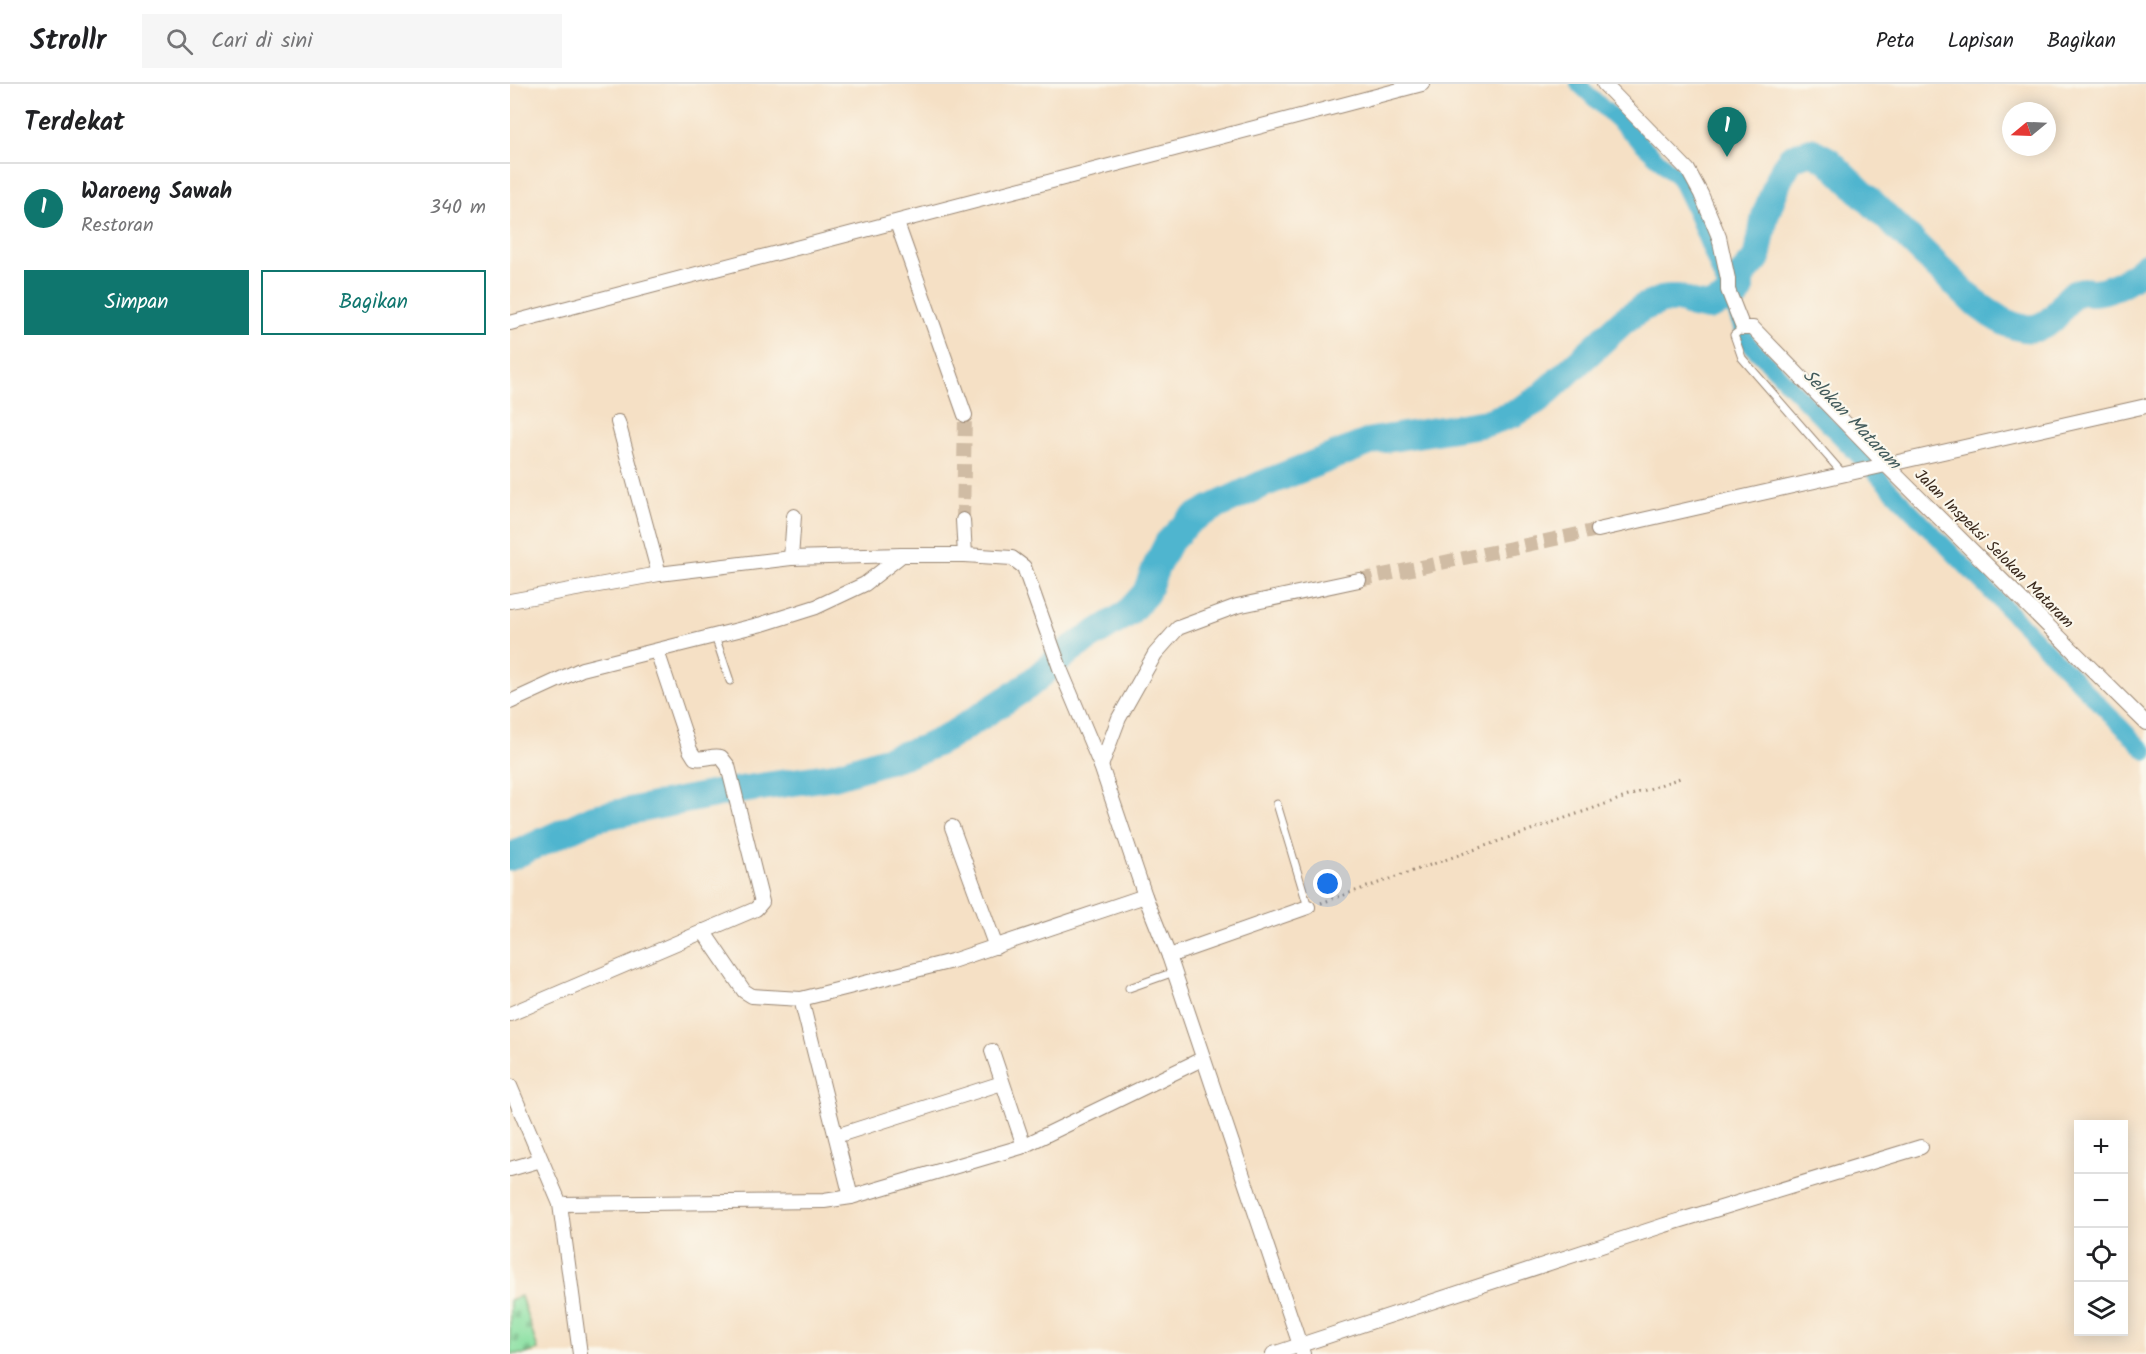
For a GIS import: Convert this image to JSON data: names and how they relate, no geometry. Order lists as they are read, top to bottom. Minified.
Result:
{"streets":{"street":["Jalan Inspeksi Selokan Mataram"]},"water":["Selokan Mataram"],"north":"left","page":{"header":"Strollr","search":"Cari di sini","nav":["Peta","Lapisan","Bagikan"],"heading":"Terdekat","pins":"1","list":[{"mark":"1","name":"Waroeng Sawah","note":"Restoran","value":"340 m"}],"buttons":["Simpan","Bagikan"],"map_buttons":["+","−"]}}
